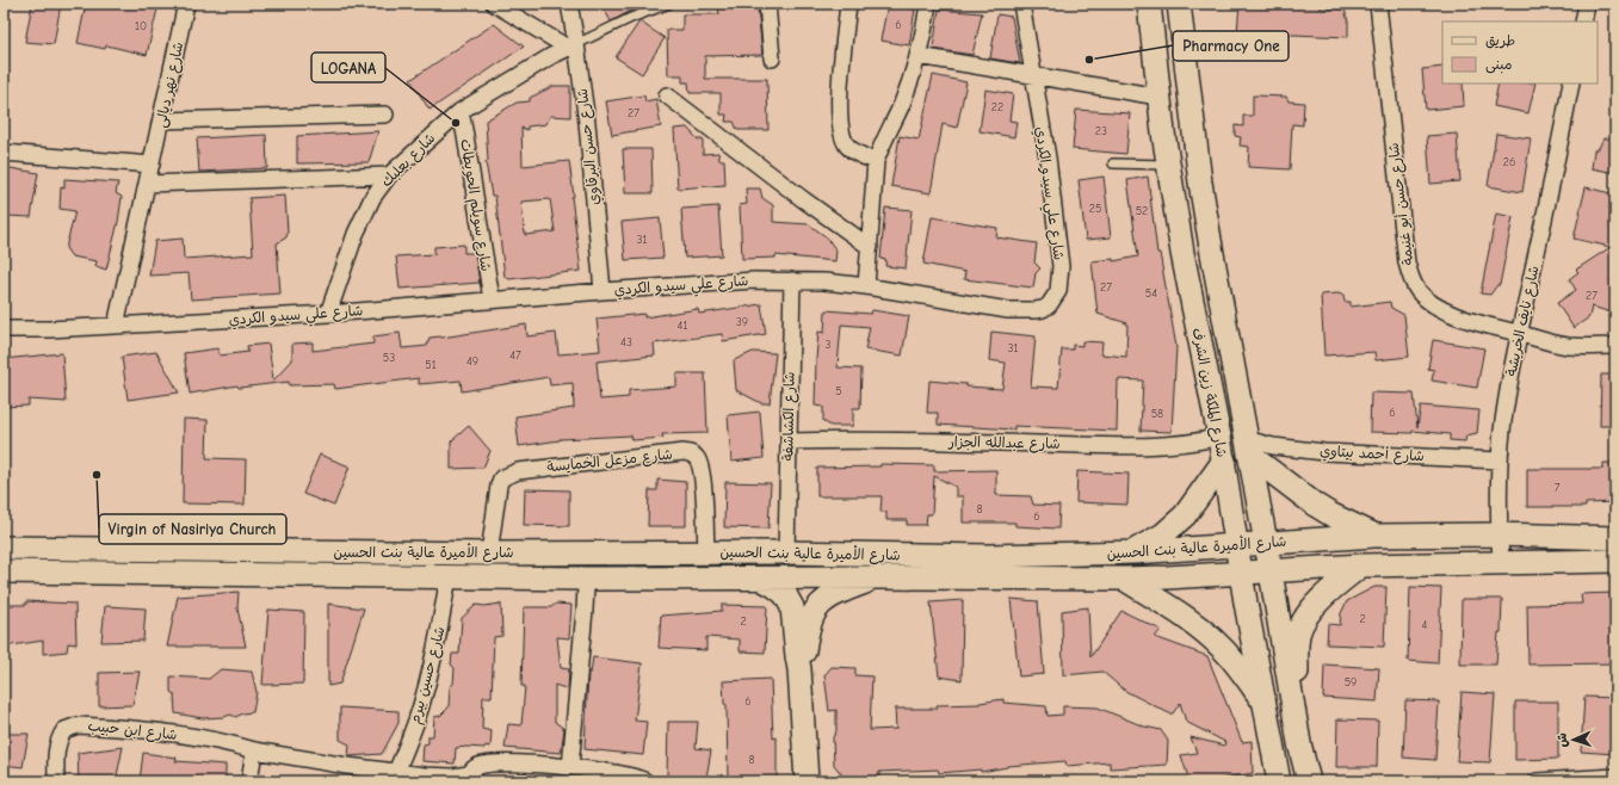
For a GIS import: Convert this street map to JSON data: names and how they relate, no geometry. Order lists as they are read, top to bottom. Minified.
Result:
{"streets":{"main road":["شارع الملكة زين الشرف","شارع الأميرة عالية بنت الحسين"],"street":["شارع نهر ديالى","شارع حسن البرقاوي","شارع بعلبك","شارع علي سيدو الكردي","شارع حسن أبو غنيمة","شارع سويلم الحويطات","شارع نايف الخريشة","شارع الكشاشفة","شارع عبدالله الجزار","شارع أحمد بيتاوي","شارع مزعل الخمايسة","شارع حسين بيرم","شارع ابن حبيب"]},"crossings":[["شارع نهر ديالى","شارع علي سيدو الكردي"],["شارع حسن البرقاوي","شارع بعلبك"],["شارع حسن البرقاوي","شارع علي سيدو الكردي"],["شارع بعلبك","شارع علي سيدو الكردي"],["شارع بعلبك","شارع سويلم الحويطات"],["شارع علي سيدو الكردي","شارع سويلم الحويطات"],["شارع علي سيدو الكردي","شارع الكشاشفة"],["شارع حسن أبو غنيمة","شارع نايف الخريشة"],["شارع نايف الخريشة","شارع أحمد بيتاوي"],["شارع نايف الخريشة","شارع الأميرة عالية بنت الحسين"],["شارع الملكة زين الشرف","شارع عبدالله الجزار"],["شارع الملكة زين الشرف","شارع أحمد بيتاوي"],["شارع الملكة زين الشرف","شارع الأميرة عالية بنت الحسين"],["شارع الكشاشفة","شارع عبدالله الجزار"],["شارع الكشاشفة","شارع الأميرة عالية بنت الحسين"],["شارع مزعل الخمايسة","شارع الأميرة عالية بنت الحسين"],["شارع الأميرة عالية بنت الحسين","شارع حسين بيرم"],["شارع حسين بيرم","شارع ابن حبيب"]],"places":["Pharmacy One","LOGANA","Virgin of Nasiriya Church"],"house_numbers":["6","10","22","27","23","26","25","52","31","27","54","27","39","41","43","3","31","47","53","49","51","5","6","58","7","8","6","2","2","4","59","6","8"],"legend":["طريق","مبنى"],"north":"left"}
